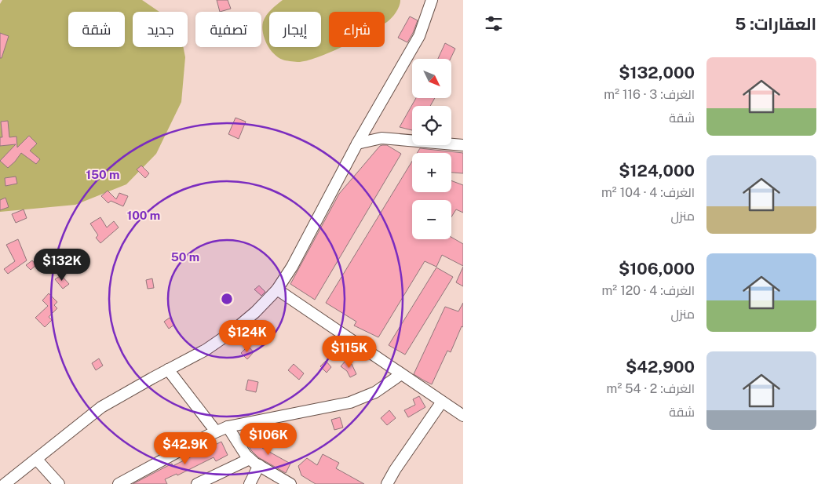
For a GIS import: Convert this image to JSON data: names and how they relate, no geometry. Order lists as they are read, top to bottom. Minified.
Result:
{"north":"bottom right","page":{"heading":"العقارات: 5","chip":["شراء","إيجار","تصفية","جديد","شقة"],"list":[{"name":"$132,000","note":"الغرف: 3 · 116 m² · شقة"},{"name":"$124,000","note":"الغرف: 4 · 104 m² · منزل"},{"name":"$106,000","note":"الغرف: 4 · 120 m² · منزل"},{"name":"$42,900","note":"الغرف: 2 · 54 m² · شقة"}],"map_buttons":["+","−"],"price":["$132K","$124K","$115K","$106K","$42.9K"]},"rings":["150 m","100 m","50 m"]}
